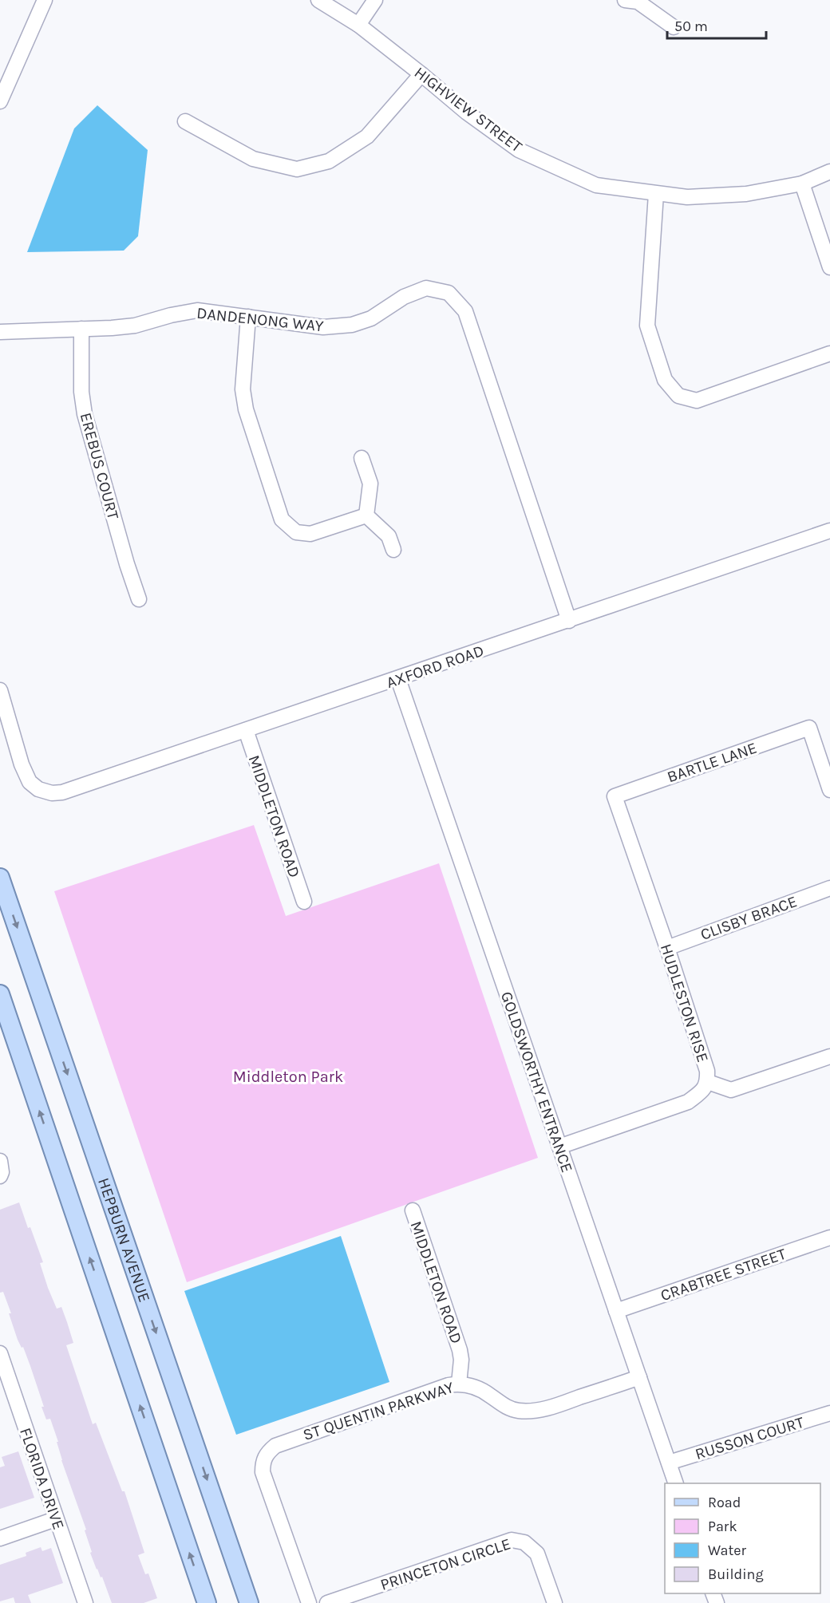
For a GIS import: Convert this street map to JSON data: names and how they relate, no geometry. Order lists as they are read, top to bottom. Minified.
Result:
{"streets":{"main road":["HEPBURN AVENUE"],"street":["HIGHVIEW STREET","DANDENONG WAY","EREBUS COURT","AXFORD ROAD","BARTLE LANE","MIDDLETON ROAD","CLISBY BRACE","HUDLESTON RISE","GOLDSWORTHY ENTRANCE","CRABTREE STREET","ST QUENTIN PARKWAY","RUSSON COURT","FLORIDA DRIVE","PRINCETON CIRCLE"]},"crossings":[["DANDENONG WAY","EREBUS COURT"],["DANDENONG WAY","AXFORD ROAD"],["AXFORD ROAD","MIDDLETON ROAD"],["AXFORD ROAD","GOLDSWORTHY ENTRANCE"],["BARTLE LANE","HUDLESTON RISE"],["MIDDLETON ROAD","ST QUENTIN PARKWAY"],["CLISBY BRACE","HUDLESTON RISE"],["HUDLESTON RISE","GOLDSWORTHY ENTRANCE"],["GOLDSWORTHY ENTRANCE","CRABTREE STREET"],["GOLDSWORTHY ENTRANCE","ST QUENTIN PARKWAY"],["GOLDSWORTHY ENTRANCE","RUSSON COURT"]],"parks":["Middleton Park"],"legend":["Road","Park","Water","Building"],"scale_bar":"50 m"}
